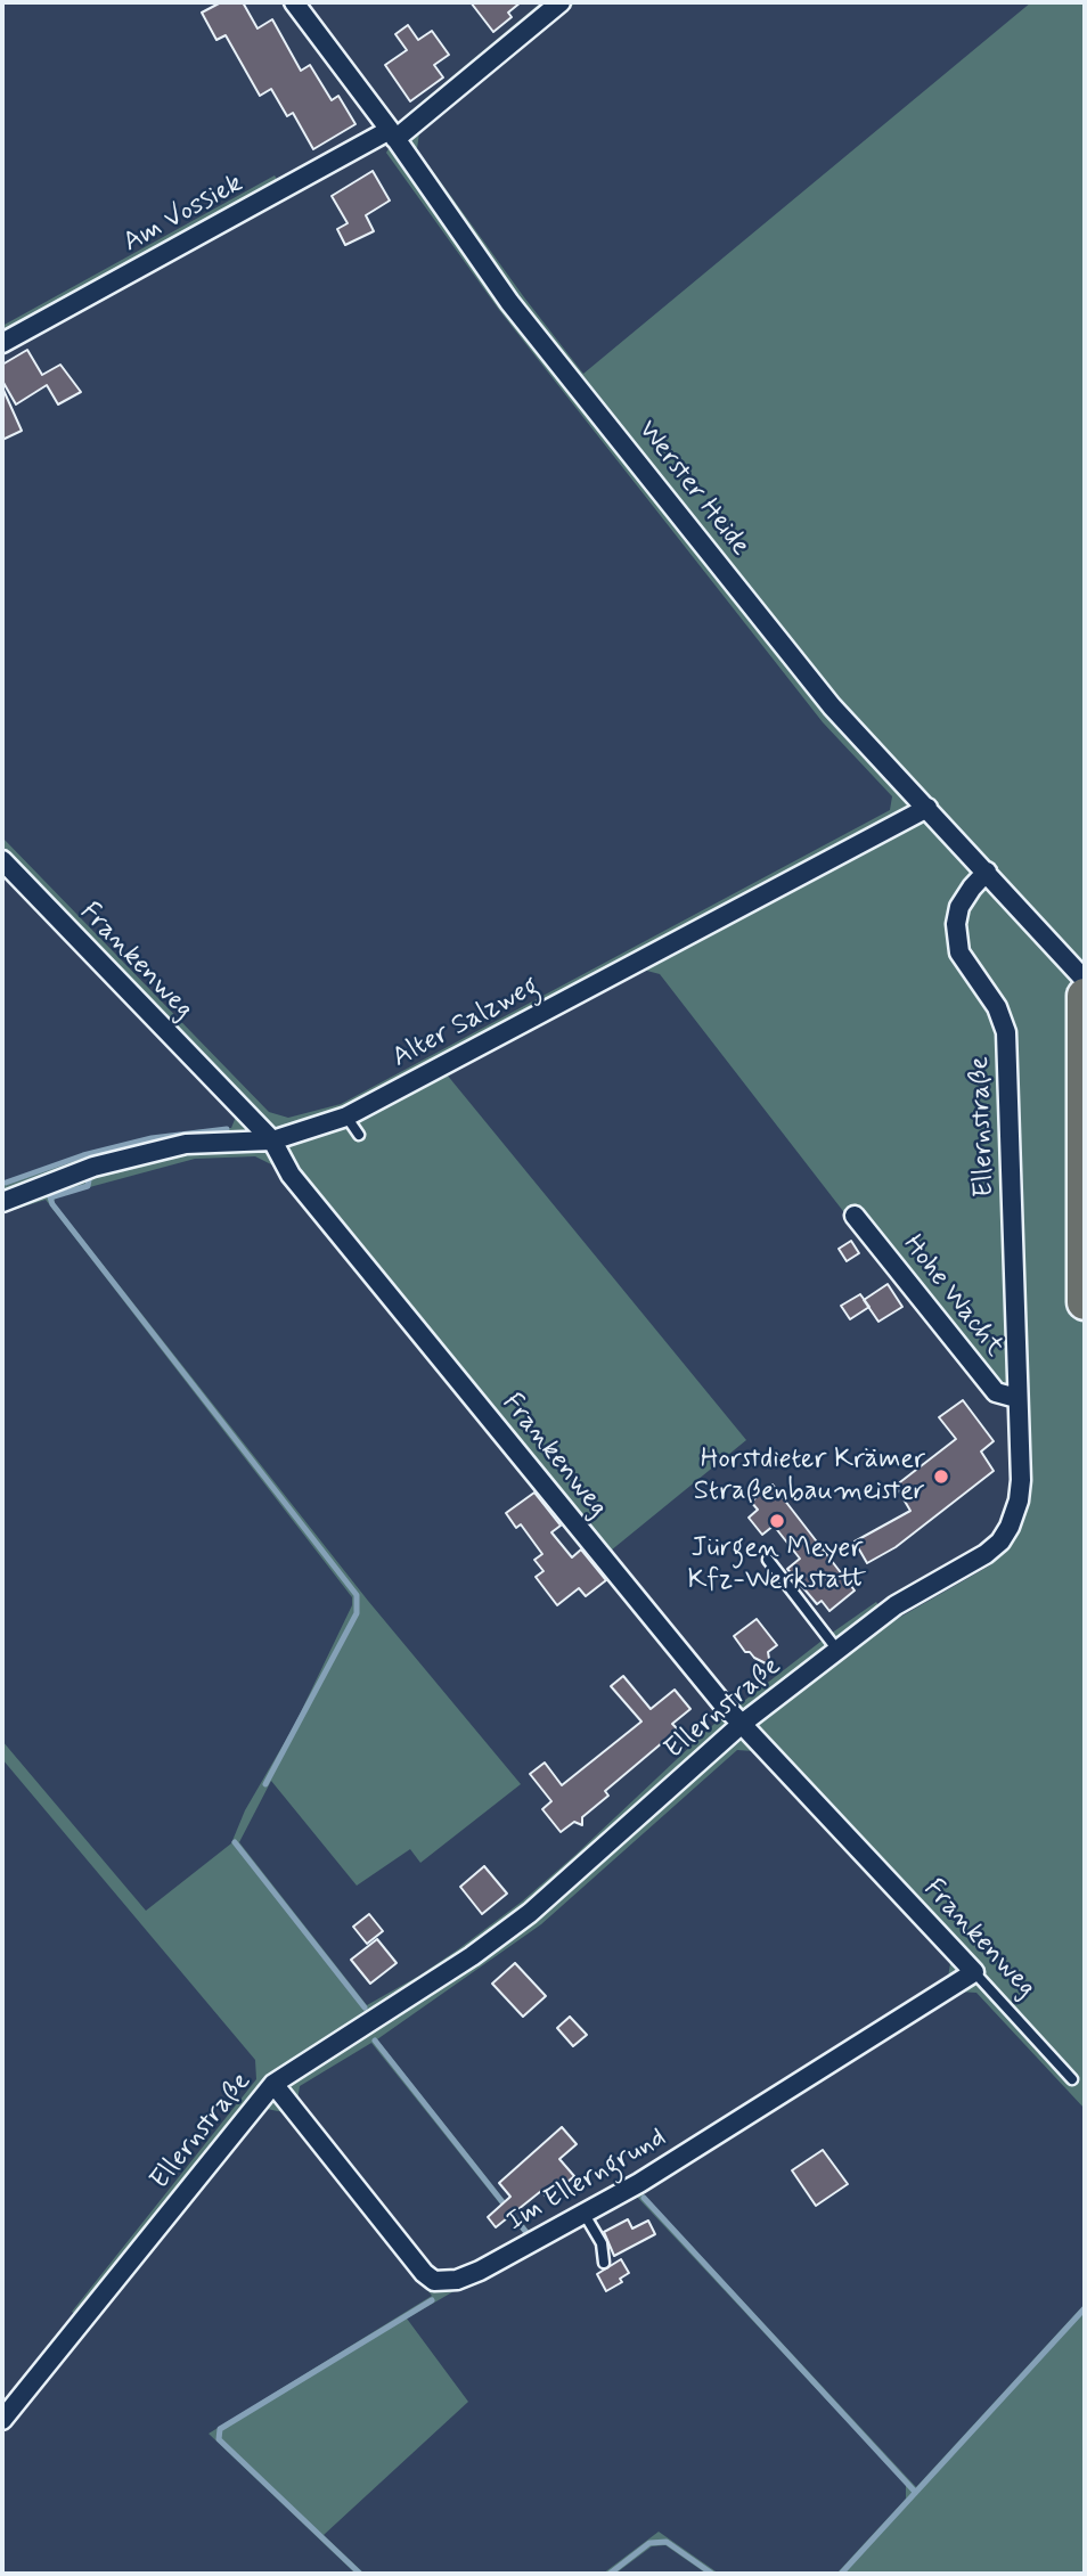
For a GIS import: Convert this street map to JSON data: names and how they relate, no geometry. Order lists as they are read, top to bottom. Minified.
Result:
{"streets":{"street":["Am Vossiek","Werster Heide","Frankenweg","Alter Salzweg","Ellernstraße","Hohe Wacht","Im Ellerngrund"]},"crossings":[["Am Vossiek","Werster Heide"],["Werster Heide","Alter Salzweg"],["Werster Heide","Ellernstraße"],["Frankenweg","Alter Salzweg"],["Frankenweg","Ellernstraße"],["Frankenweg","Im Ellerngrund"],["Ellernstraße","Hohe Wacht"],["Ellernstraße","Im Ellerngrund"]],"places":["Horstdieter Krämer Straßenbaumeister","Jürgen Meyer Kfz-Werkstatt"]}
